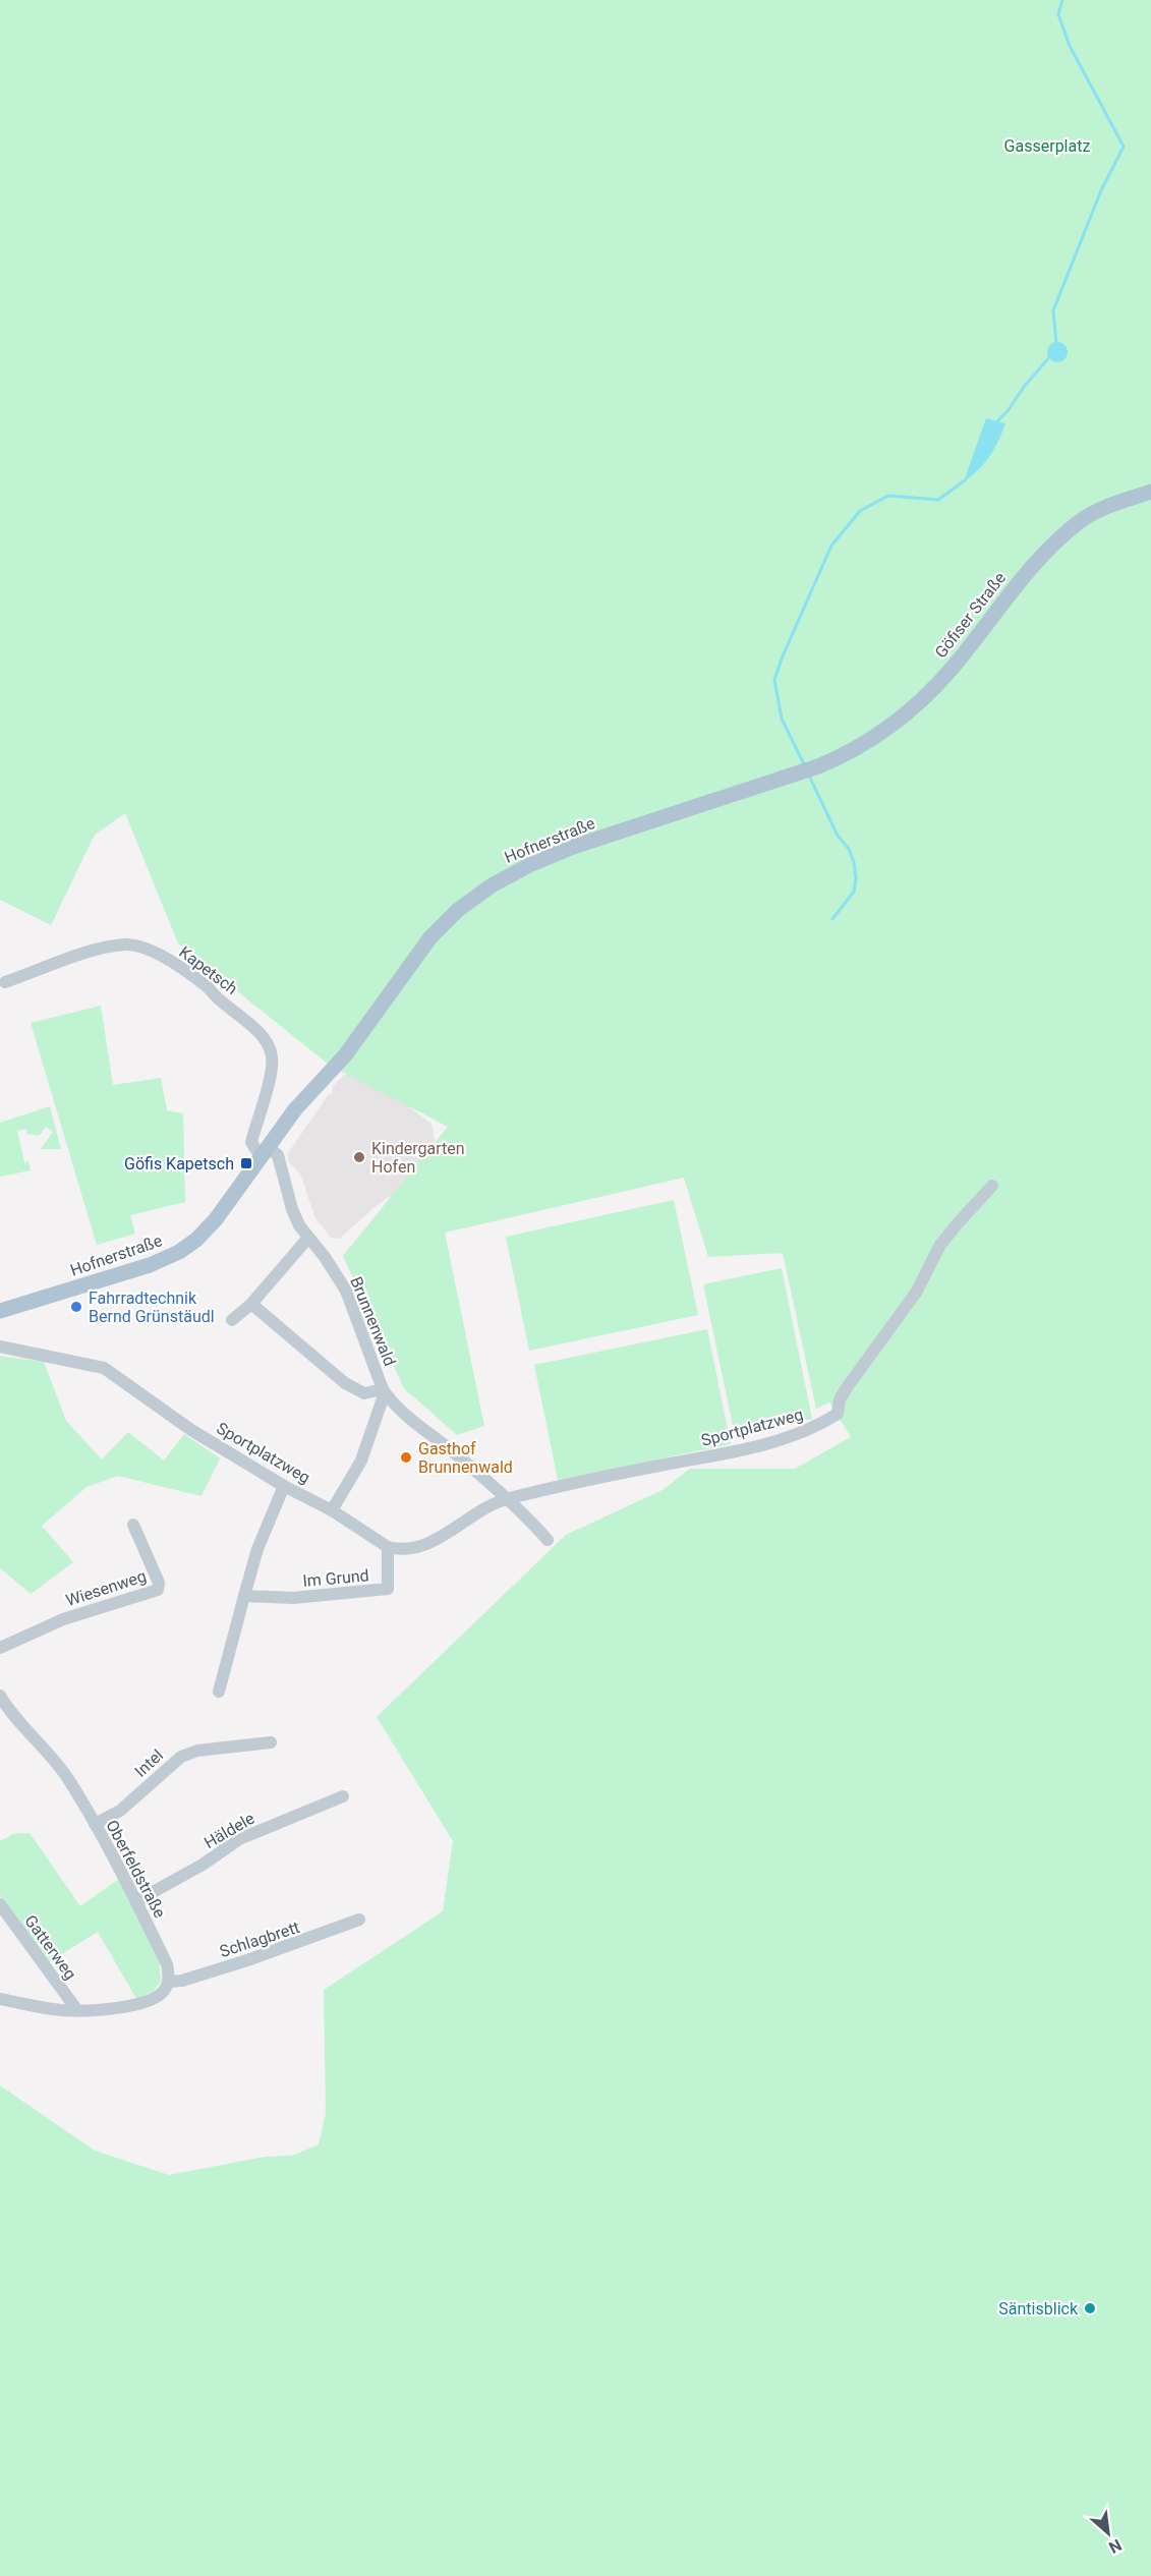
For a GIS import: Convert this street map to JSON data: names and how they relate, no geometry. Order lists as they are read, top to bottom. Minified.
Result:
{"streets":{"main road":["Göfiser Straße","Hofnerstraße"],"street":["Kapetsch","Brunnenwald","Sportplatzweg","Im Grund","Wiesenweg","Intel","Häldele","Oberfeldstraße","Schlagbrett","Gatterweg"]},"crossings":[["Göfiser Straße","Hofnerstraße"],["Hofnerstraße","Kapetsch"],["Hofnerstraße","Brunnenwald"],["Kapetsch","Brunnenwald"],["Brunnenwald","Sportplatzweg"],["Sportplatzweg","Im Grund"],["Intel","Oberfeldstraße"],["Häldele","Oberfeldstraße"],["Oberfeldstraße","Schlagbrett"]],"parks":["Gasserplatz"],"places":{"other":["Kindergarten Hofen","Fahrradtechnik Bernd Grünstäudl","Gasthof Brunnenwald","Säntisblick"],"transit":["Göfis Kapetsch"]},"north":"bottom right"}
